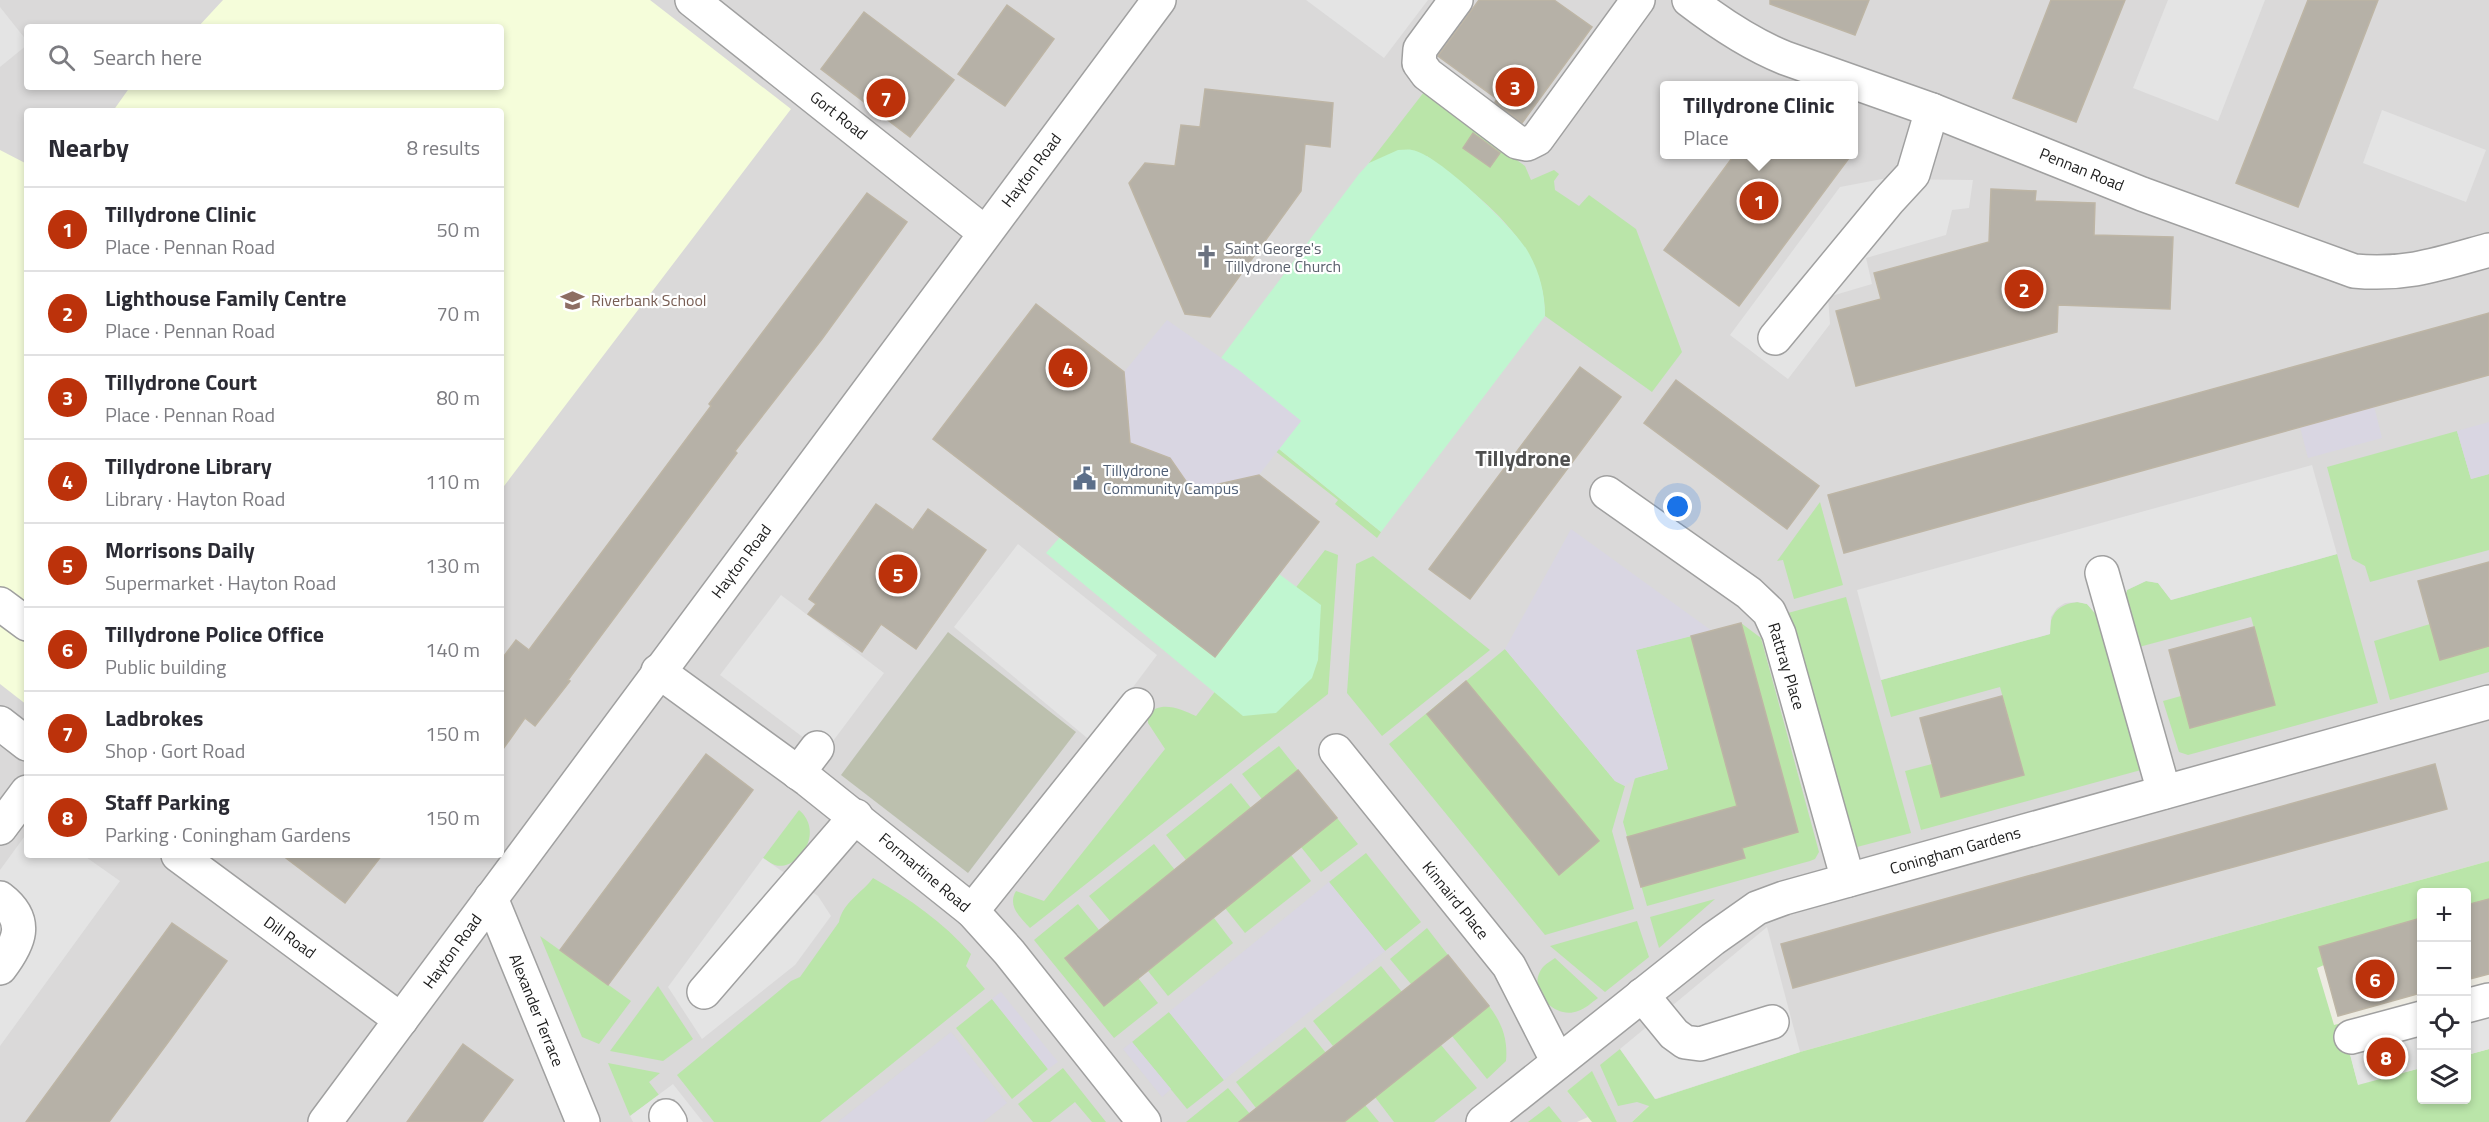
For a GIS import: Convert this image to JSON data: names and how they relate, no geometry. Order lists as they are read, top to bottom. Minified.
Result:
{"streets":{"street":["Gort Road","Pennan Road","Hayton Road","Rattray Place","Coningham Gardens","Formartine Road","Kinnaird Place","Dill Road","Alexander Terrace"]},"crossings":[["Gort Road","Hayton Road"],["Hayton Road","Formartine Road"],["Hayton Road","Dill Road"],["Hayton Road","Alexander Terrace"],["Rattray Place","Coningham Gardens"],["Coningham Gardens","Kinnaird Place"]],"districts":["Tillydrone"],"places":{"church":["Saint George's Tillydrone Church"],"school or university":["Riverbank School"],"public building":["Tillydrone Community Campus"]},"page":{"search":"Search here","pins":["3","7","1","2","4","5","6","8"],"popup":["Tillydrone Clinic","Place"],"heading":["Nearby","8 results"],"list":[{"mark":"1","name":"Tillydrone Clinic","note":"Place · Pennan Road","value":"50 m"},{"mark":"2","name":"Lighthouse Family Centre","note":"Place · Pennan Road","value":"70 m"},{"mark":"3","name":"Tillydrone Court","note":"Place · Pennan Road","value":"80 m"},{"mark":"4","name":"Tillydrone Library","note":"Library · Hayton Road","value":"110 m"},{"mark":"5","name":"Morrisons Daily","note":"Supermarket · Hayton Road","value":"130 m"},{"mark":"6","name":"Tillydrone Police Office","note":"Public building","value":"140 m"},{"mark":"7","name":"Ladbrokes","note":"Shop · Gort Road","value":"150 m"},{"mark":"8","name":"Staff Parking","note":"Parking · Coningham Gardens","value":"150 m"}],"map_buttons":["+","−"]}}
